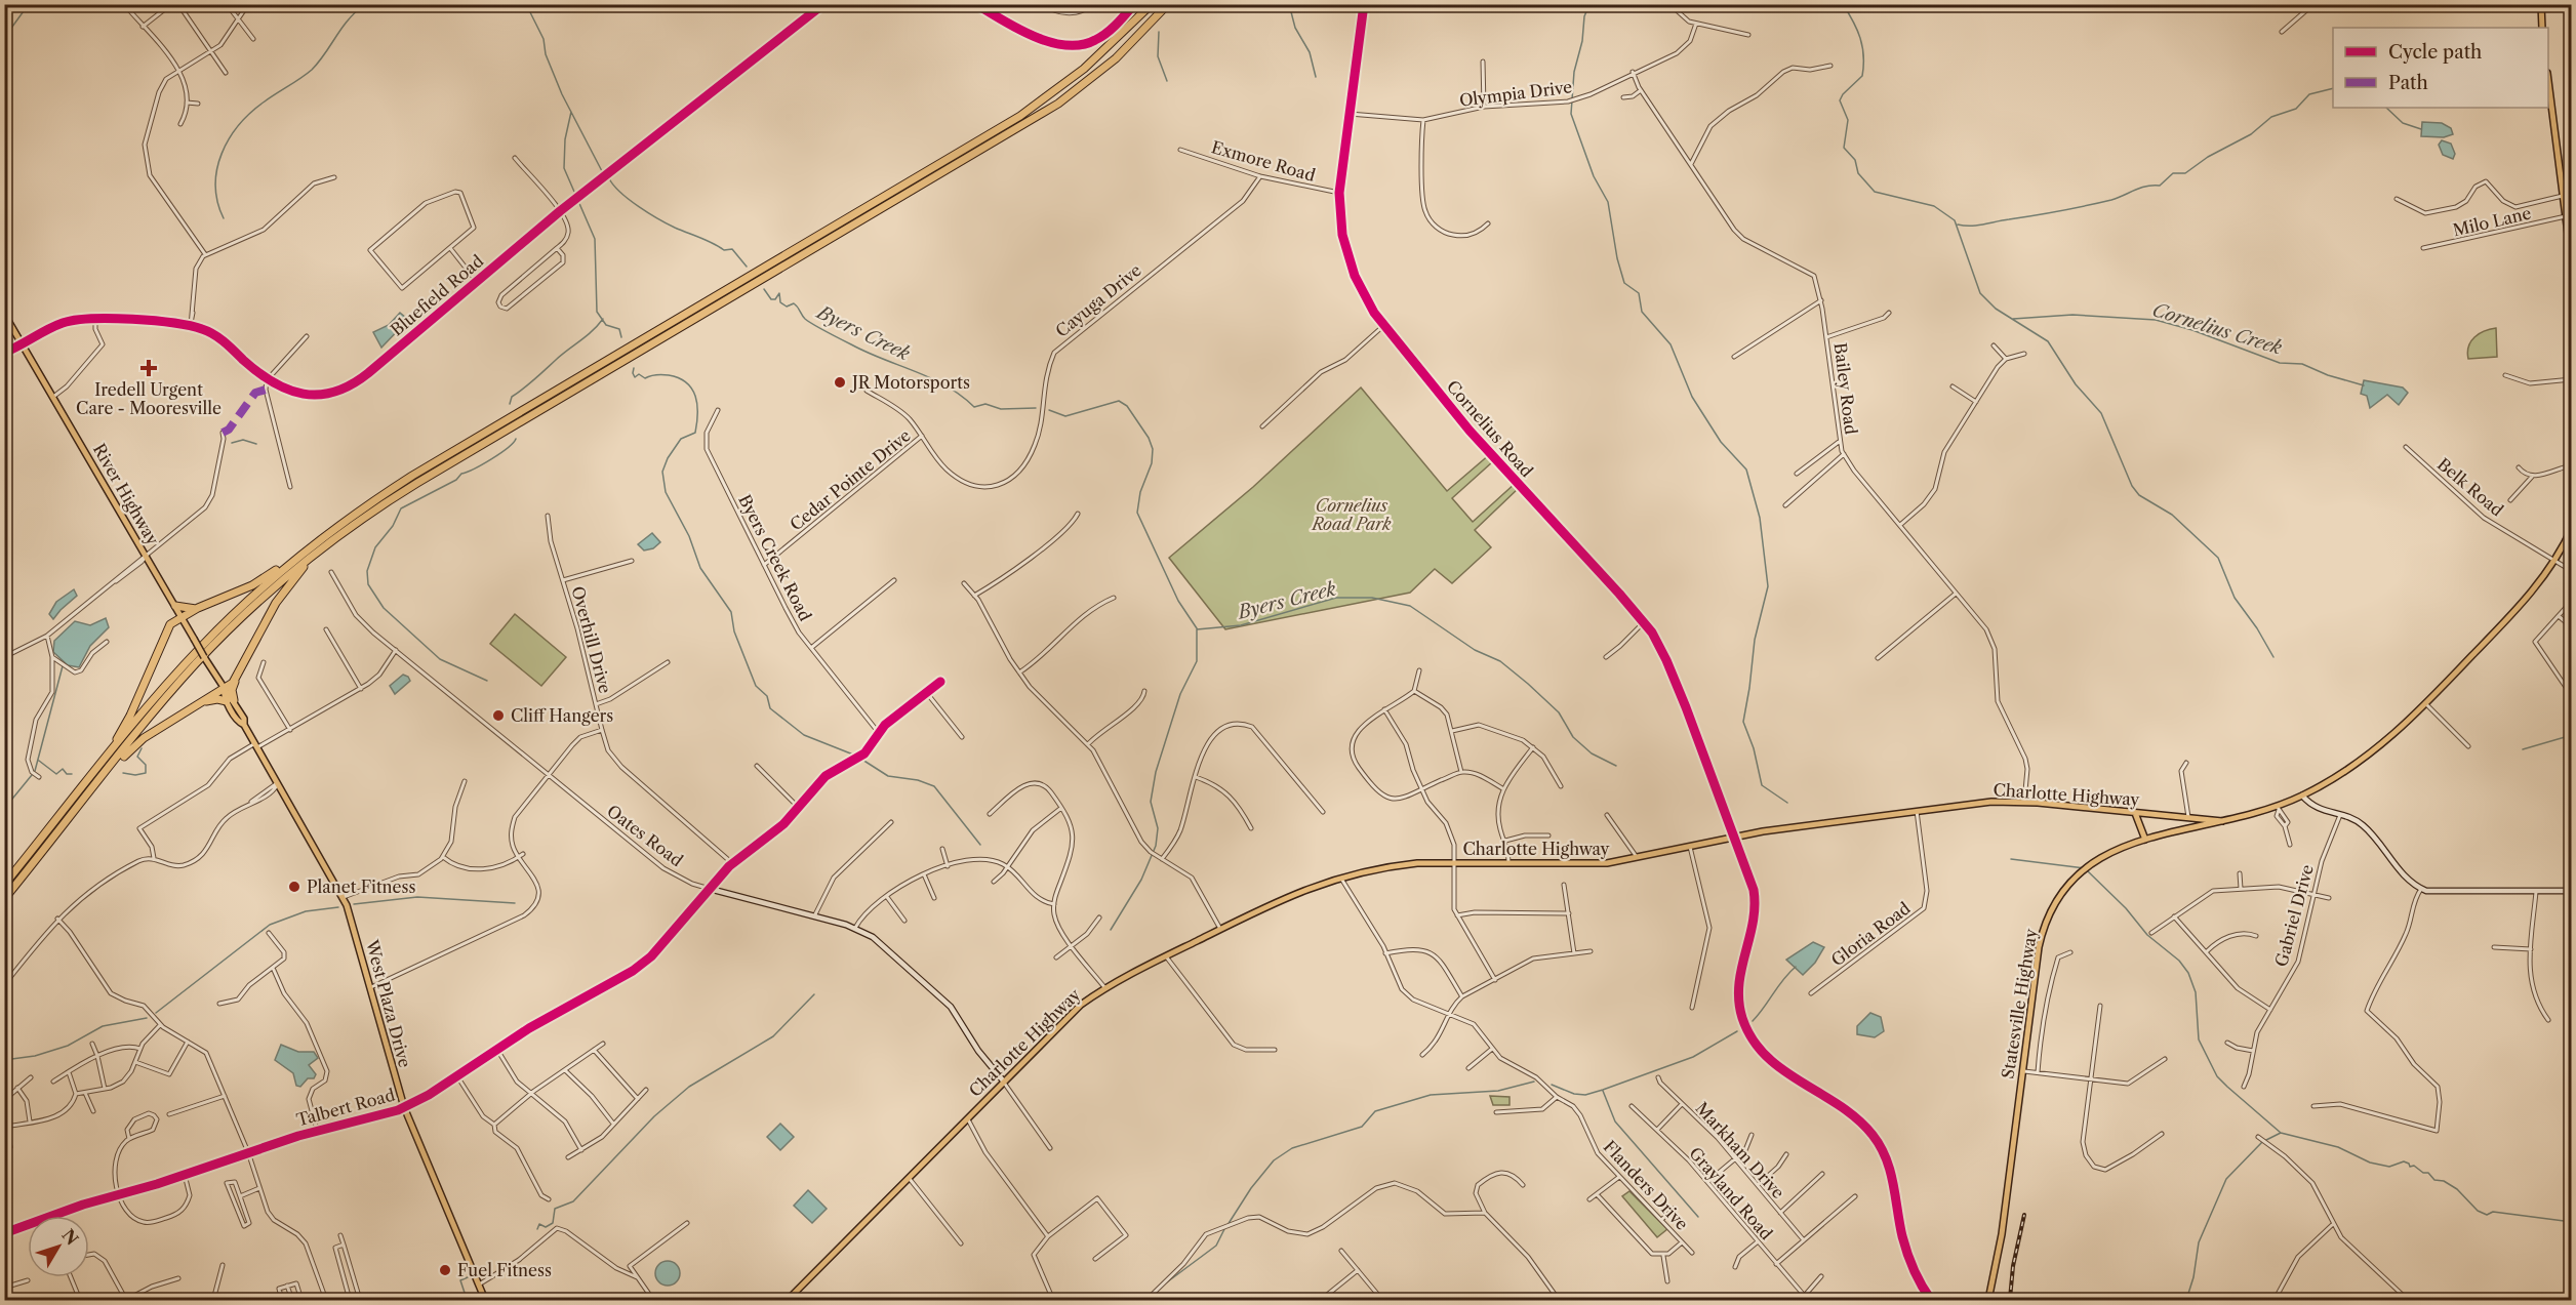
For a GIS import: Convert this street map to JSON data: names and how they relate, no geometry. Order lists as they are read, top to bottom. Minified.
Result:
{"streets":{"main road":["River Highway","Charlotte Highway","West Plaza Drive","Statesville Highway"],"street":["Olympia Drive","Exmore Road","Milo Lane","Bluefield Road","Cayuga Drive","Bailey Road","Cornelius Road","Cedar Pointe Drive","Belk Road","Byers Creek Road","Overhill Drive","Oates Road","Gabriel Drive","Gloria Road","Talbert Road","Markham Drive","Flanders Drive","Grayland Road"]},"crossings":[["Olympia Drive","Bailey Road"],["Olympia Drive","Cornelius Road"],["Exmore Road","Cayuga Drive"],["Exmore Road","Cornelius Road"],["Bluefield Road","River Highway"],["Cayuga Drive","Cedar Pointe Drive"],["Bailey Road","Charlotte Highway"],["Cornelius Road","Charlotte Highway"],["Cedar Pointe Drive","Byers Creek Road"],["Belk Road","Charlotte Highway"],["River Highway","West Plaza Drive"],["Charlotte Highway","Oates Road"],["Charlotte Highway","Gloria Road"],["Charlotte Highway","Statesville Highway"],["Charlotte Highway","Flanders Drive"],["Oates Road","Talbert Road"],["West Plaza Drive","Talbert Road"]],"water":["Cornelius Creek","Byers Creek"],"parks":["Cornelius Road Park"],"places":{"health":["Iredell Urgent Care - Mooresville"],"other":["JR Motorsports","Cliff Hangers","Planet Fitness","Fuel Fitness"]},"legend":["Cycle path","Path"],"north":"top right"}
